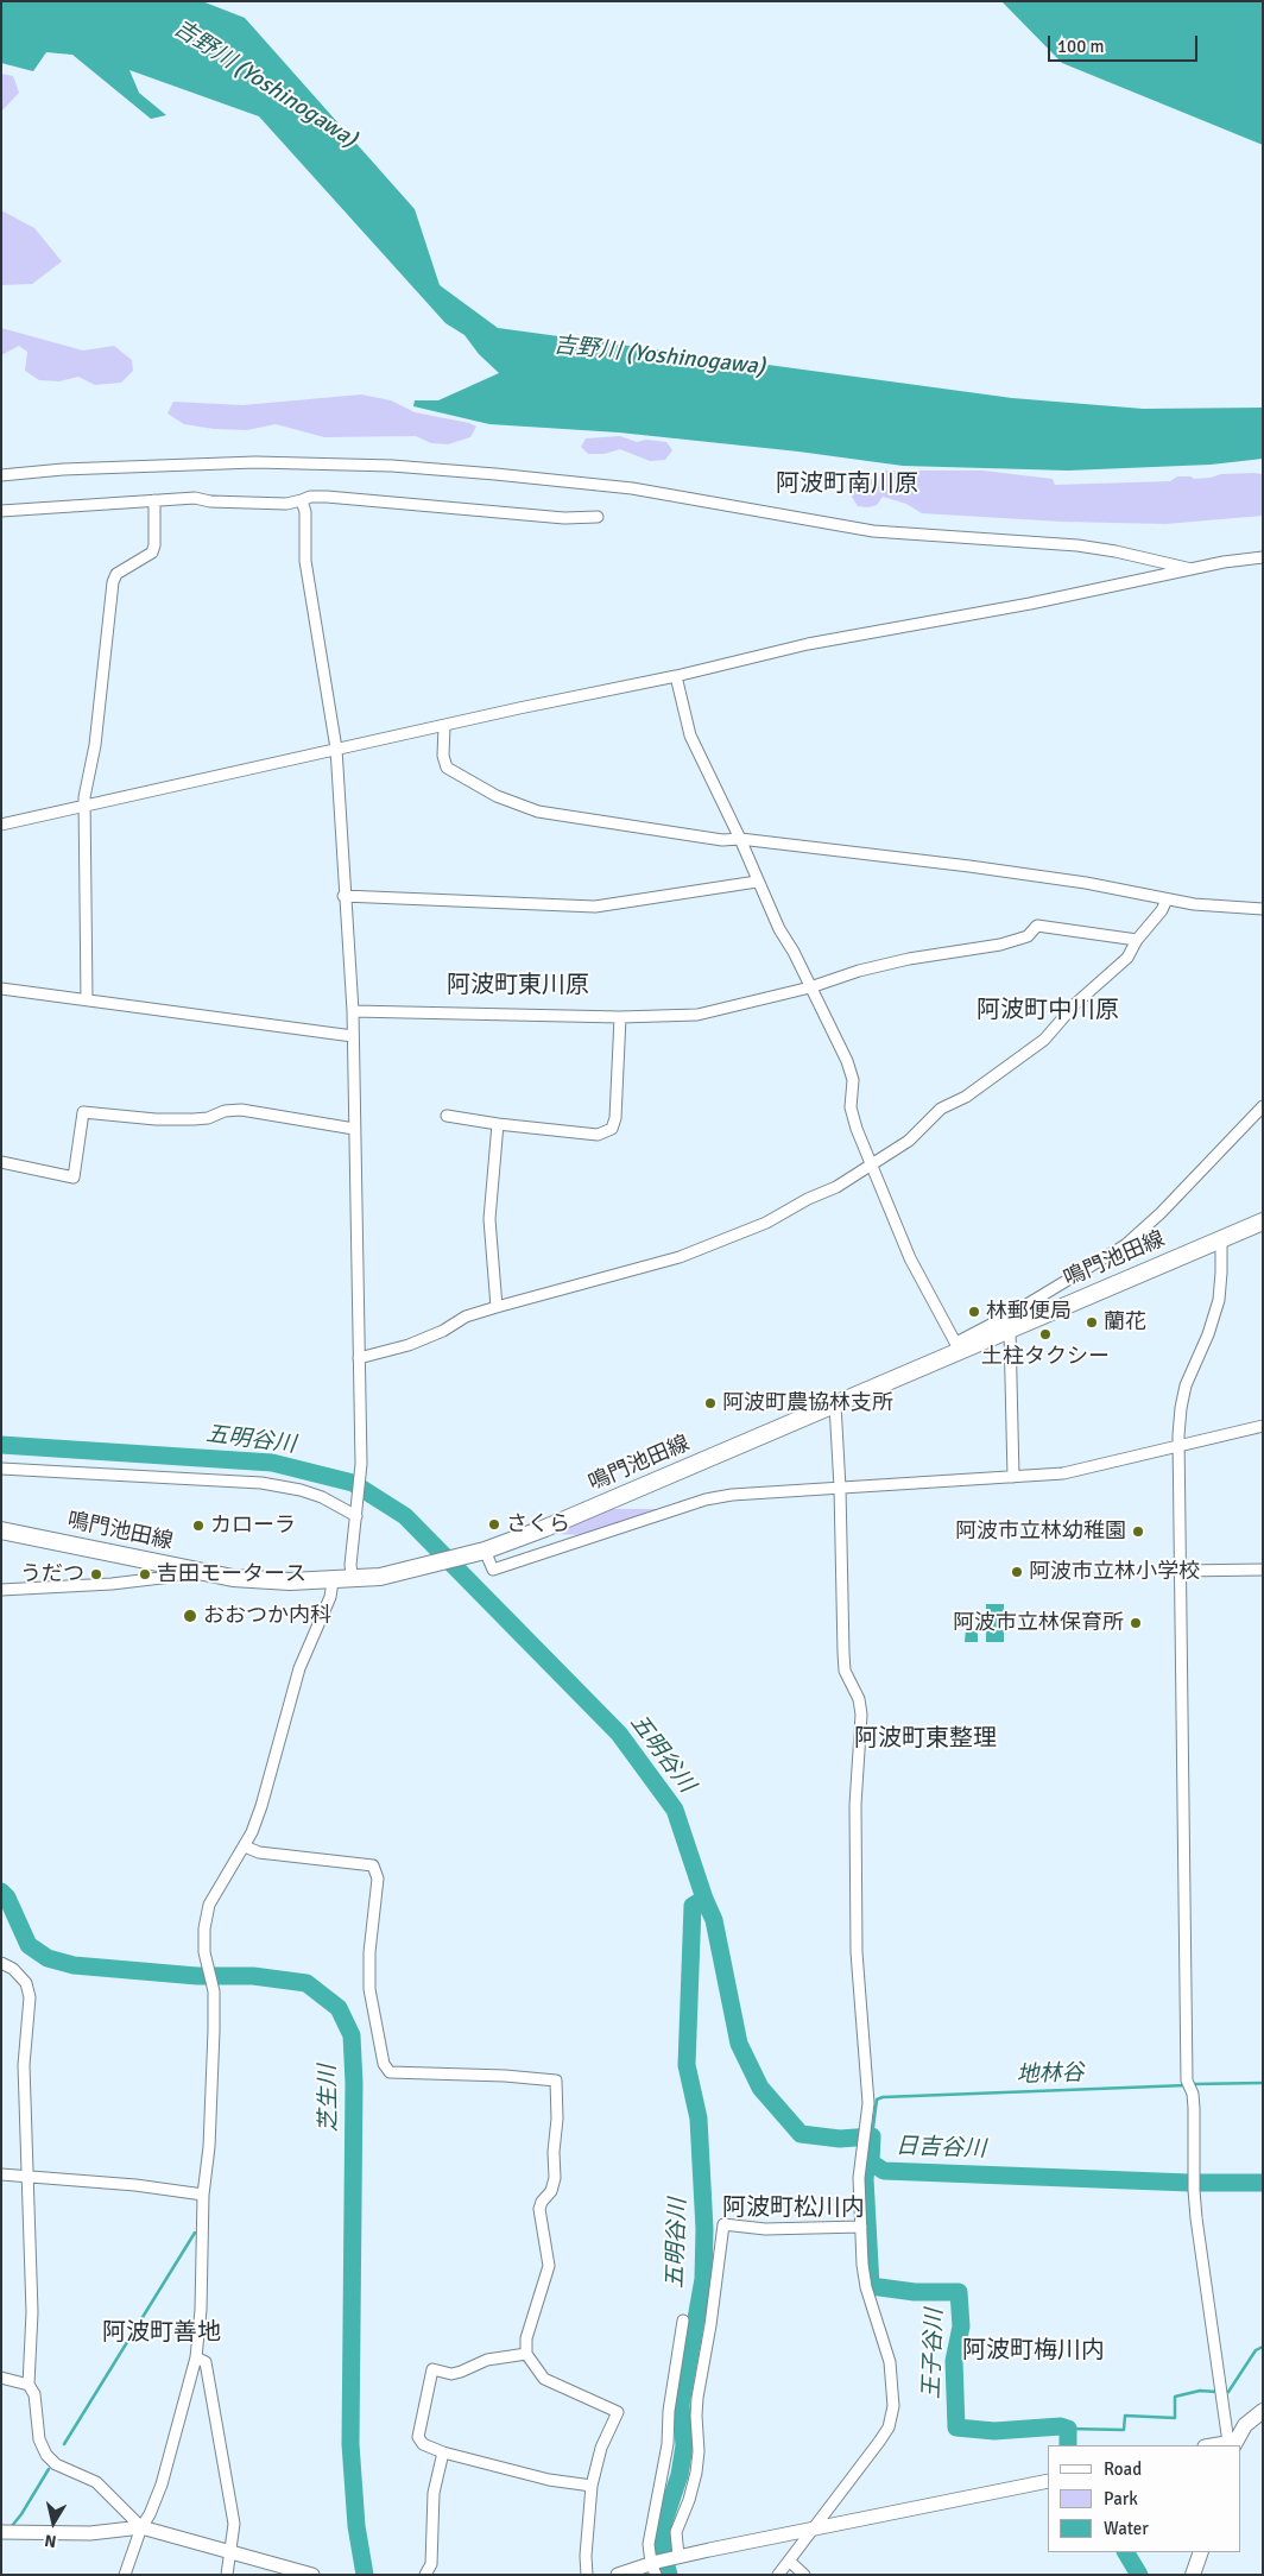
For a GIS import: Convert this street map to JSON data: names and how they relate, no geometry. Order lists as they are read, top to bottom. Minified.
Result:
{"streets":{"main road":["鳴門池田線"]},"districts":["阿波町南川原","阿波町東川原","阿波町中川原","阿波町東整理","阿波町松川内","阿波町善地","阿波町梅川内"],"water":["吉野川 (Yoshinogawa)","五明谷川","地林谷","芝生川","日吉谷川","王子谷川"],"places":["林郵便局","蘭花","土柱タクシー","阿波町農協林支所","さくら","カローラ","阿波市立林幼稚園","阿波市立林小学校","うだつ","吉田モータース","おおつか内科","阿波市立林保育所"],"legend":["Road","Park","Water"],"scale_bar":"100 m","north":"bottom"}
